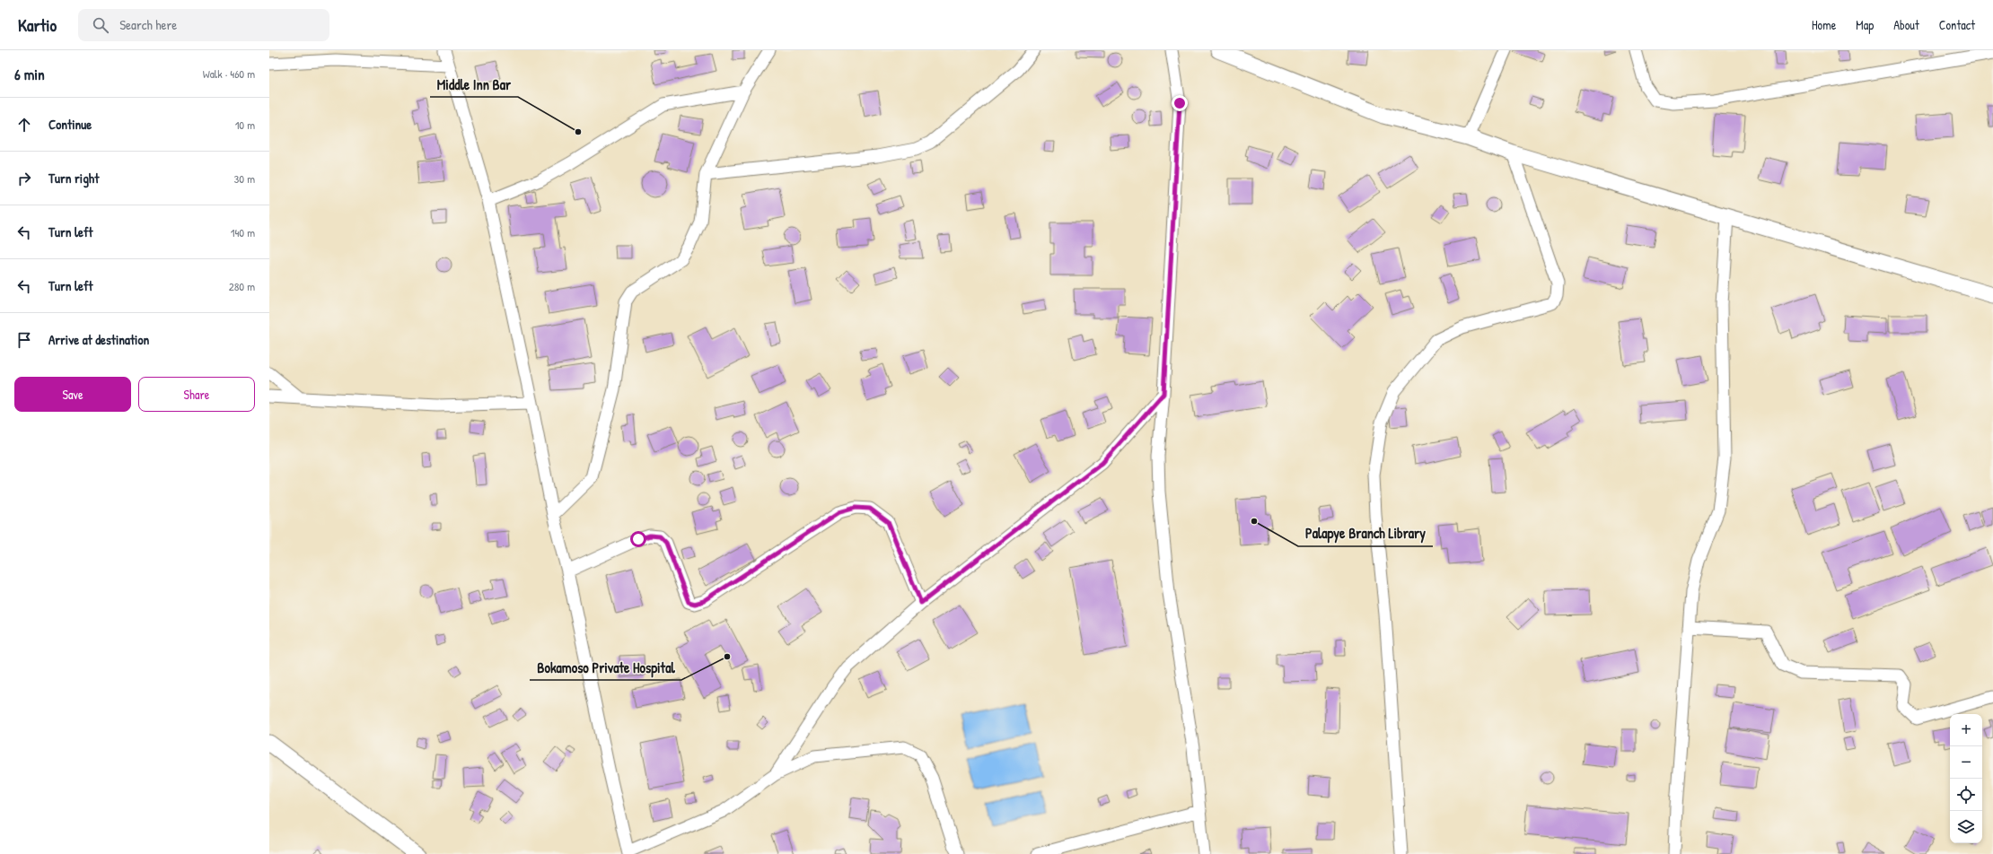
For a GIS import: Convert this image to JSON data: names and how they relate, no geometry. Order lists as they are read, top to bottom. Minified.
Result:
{"places":["Middle Inn Bar","Palapye Branch Library","Bokamoso Private Hospital"],"page":{"header":"Kartio","search":"Search here","nav":["Home","Map","About","Contact"],"heading":["6 min","Walk · 460 m"],"list":[["Continue","10 m"],["Turn right","30 m"],["Turn left","140 m"],["Turn left","280 m"],"Arrive at destination"],"buttons":["Save","Share"],"map_buttons":["+","−"]}}
